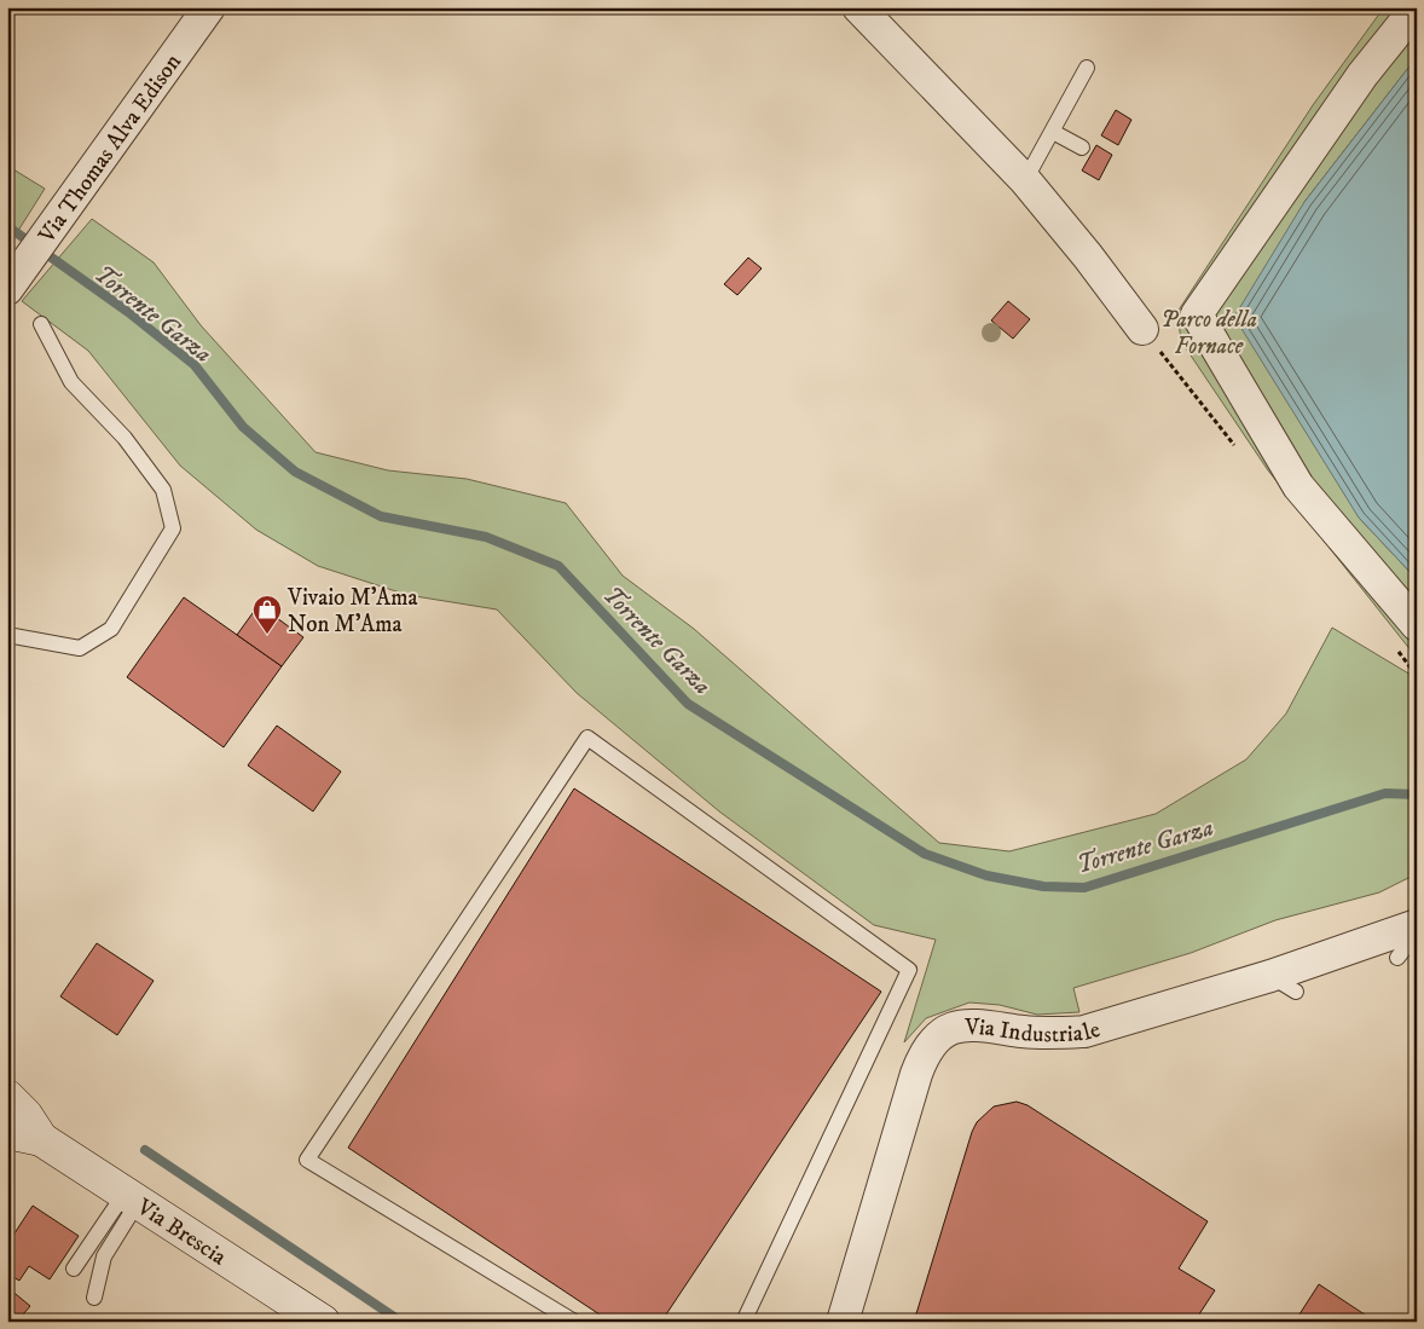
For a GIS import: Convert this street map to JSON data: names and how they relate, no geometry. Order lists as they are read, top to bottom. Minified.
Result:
{"streets":{"main road":["Via Brescia"],"street":["Via Thomas Alva Edison","Via Industriale"]},"water":["Torrente Garza"],"parks":["Parco della Fornace"],"places":{"shop":["Vivaio M'Ama Non M'Ama"]}}
